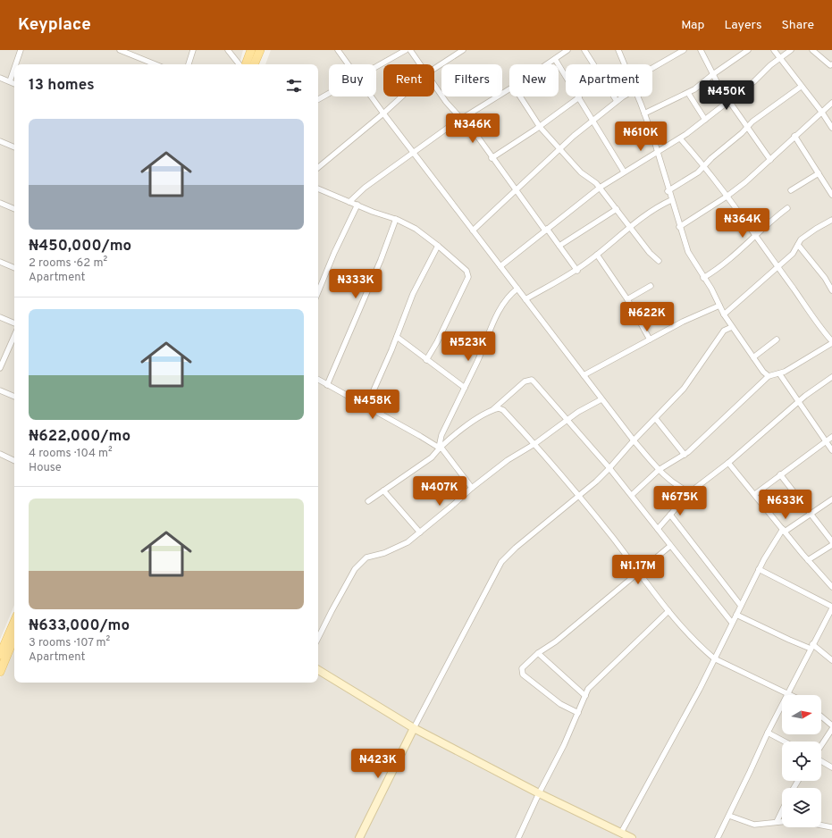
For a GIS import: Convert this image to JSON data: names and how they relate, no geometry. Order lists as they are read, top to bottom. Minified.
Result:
{"north":"right","page":{"header":"Keyplace","nav":["Map","Layers","Share"],"chip":["Buy","Rent","Filters","New","Apartment"],"heading":"13 homes","price":["₦450K","₦346K","₦610K","₦364K","₦333K","₦622K","₦523K","₦458K","₦407K","₦675K","₦633K","₦1.17M","₦423K"],"list":[{"name":"₦450,000/mo","note":"2 rooms · 62 m² · Apartment"},{"name":"₦622,000/mo","note":"4 rooms · 104 m² · House"},{"name":"₦633,000/mo","note":"3 rooms · 107 m² · Apartment"}]}}
